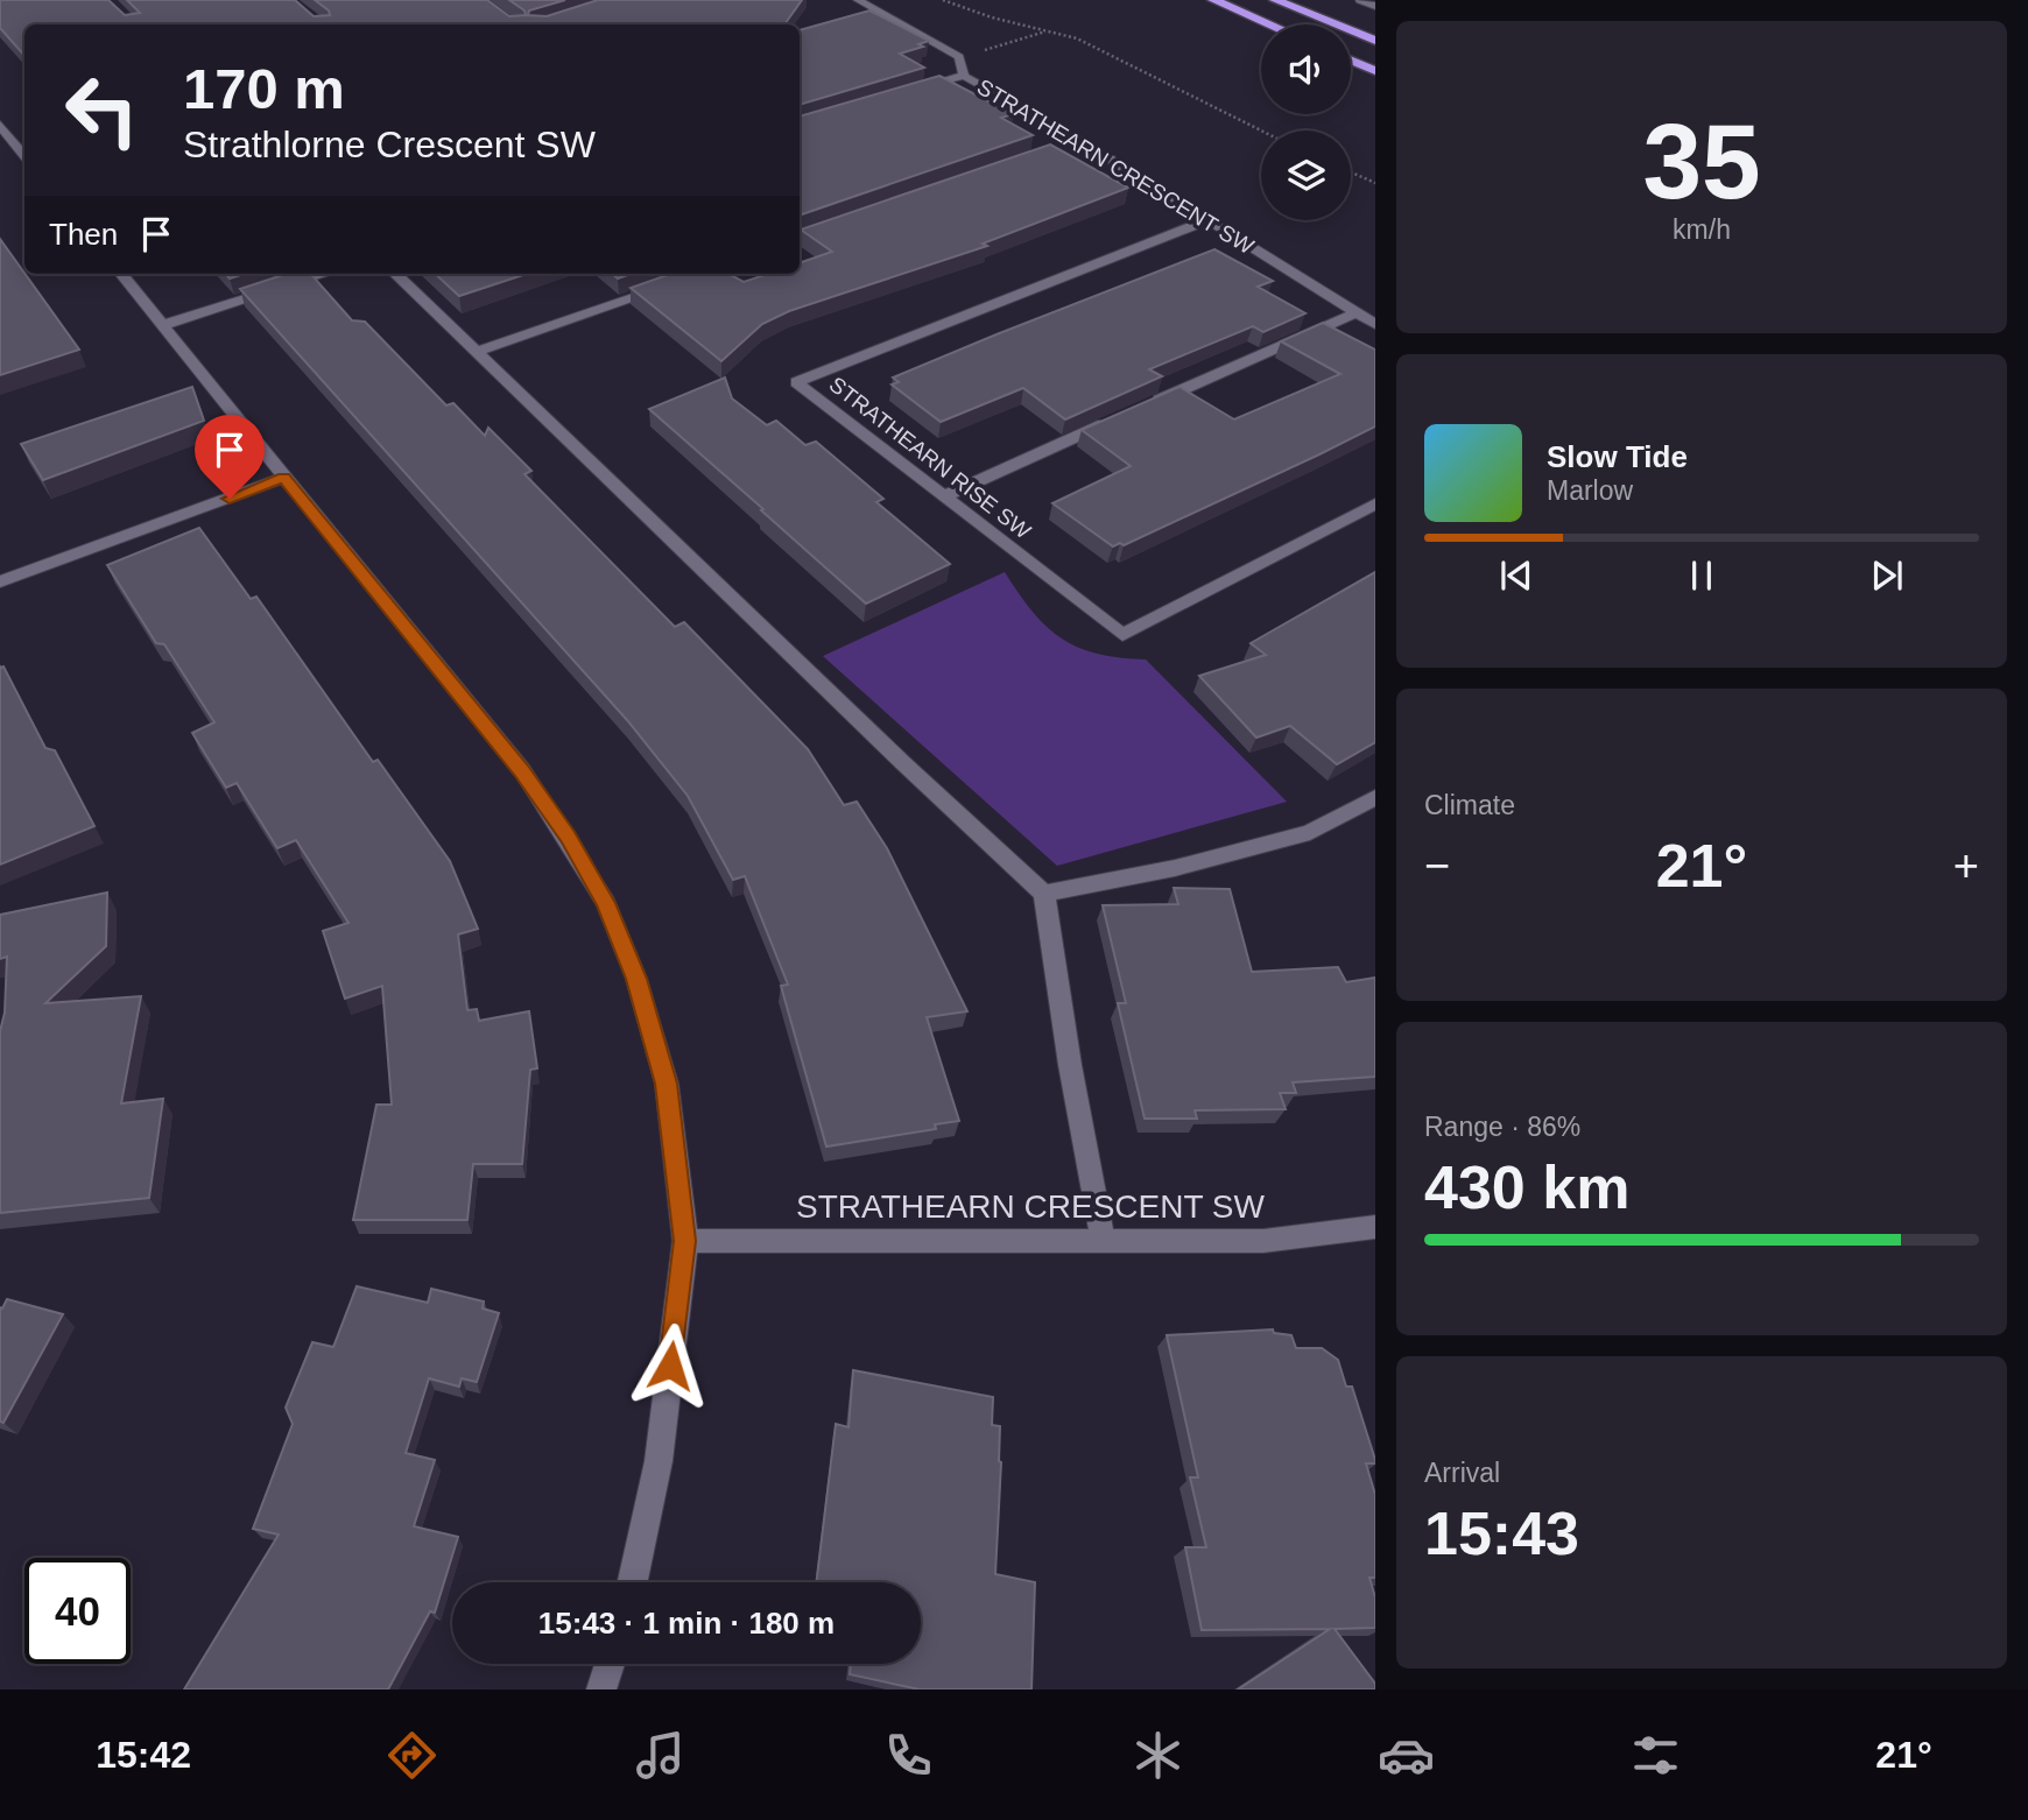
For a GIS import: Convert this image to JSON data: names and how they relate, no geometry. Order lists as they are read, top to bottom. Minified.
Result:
{"streets":{"street":["STRATHEARN CRESCENT SW","STRATHEARN RISE SW"]},"crossings":[["STRATHEARN CRESCENT SW","STRATHEARN RISE SW"]],"page":{"tile":[["35","km/h"],"Climate",["Range · 86%","430 km"],["Arrival","15:43"]],"turn":["170 m","Strathlorne Crescent SW"],"then":"Then","song":["Slow Tide","Marlow"],"heat":["−","21°","+"],"limit":"40","trip":"15:43 · 1 min · 180 m","tabs":["15:42","21°"]}}
